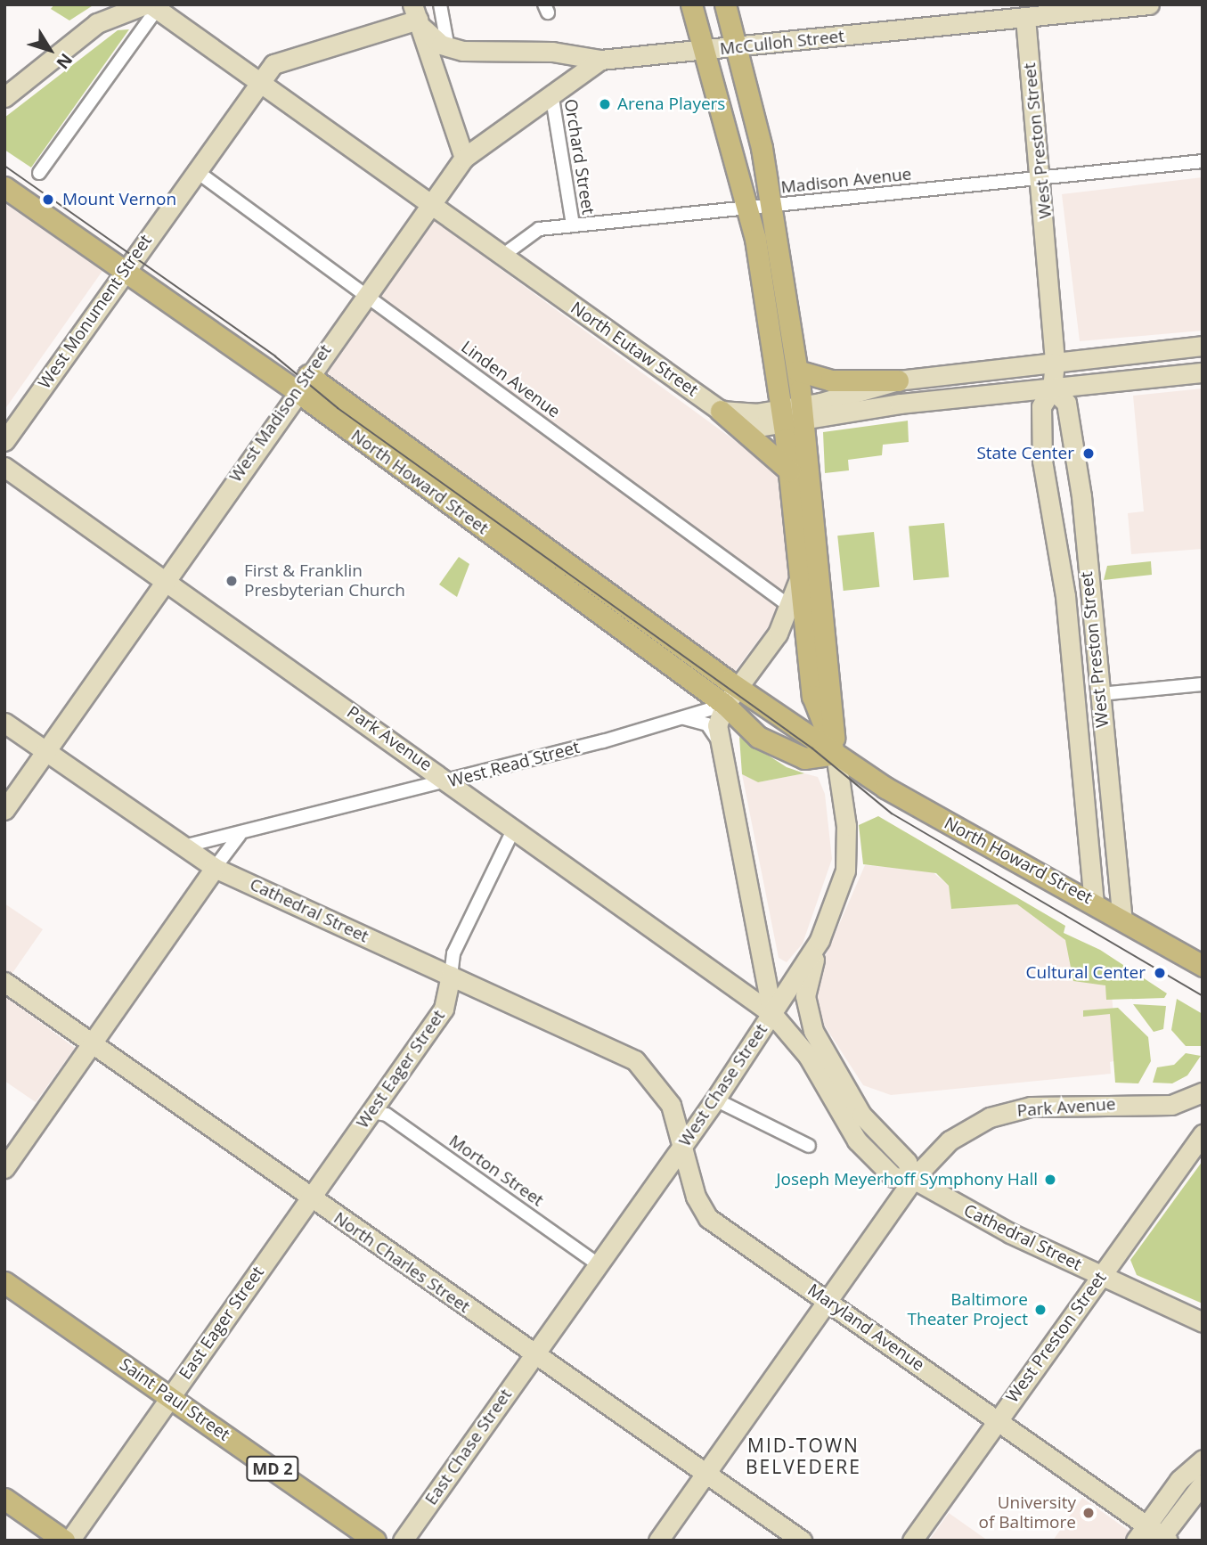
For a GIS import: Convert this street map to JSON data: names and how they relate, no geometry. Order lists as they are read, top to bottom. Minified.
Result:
{"streets":{"main road":["McCulloh Street","West Preston Street","West Monument Street","North Eutaw Street","West Madison Street","North Howard Street","Park Avenue","Cathedral Street","West Eager Street","West Chase Street","North Charles Street","East Eager Street","Maryland Avenue","Saint Paul Street","East Chase Street","MD 2"],"street":["Orchard Street","Madison Avenue","Linden Avenue","West Read Street","Morton Street"]},"crossings":[["McCulloh Street","West Preston Street"],["McCulloh Street","West Madison Street"],["West Preston Street","Madison Avenue"],["West Preston Street","North Howard Street"],["West Preston Street","Cathedral Street"],["West Preston Street","Maryland Avenue"],["Orchard Street","Madison Avenue"],["Orchard Street","West Madison Street"],["Madison Avenue","North Eutaw Street"],["West Monument Street","North Eutaw Street"],["West Monument Street","Linden Avenue"],["West Monument Street","North Howard Street"],["North Eutaw Street","West Madison Street"],["Linden Avenue","West Madison Street"],["West Madison Street","North Howard Street"],["West Madison Street","Park Avenue"],["West Madison Street","Cathedral Street"],["North Howard Street","West Read Street"],["North Howard Street","West Chase Street"],["Park Avenue","West Read Street"],["Park Avenue","Cathedral Street"],["Park Avenue","West Eager Street"],["Park Avenue","West Chase Street"],["Park Avenue","North Charles Street"],["Park Avenue","Maryland Avenue"],["West Read Street","Cathedral Street"],["West Read Street","West Chase Street"],["Cathedral Street","West Eager Street"],["Cathedral Street","West Chase Street"],["Cathedral Street","Maryland Avenue"],["West Eager Street","Morton Street"],["West Eager Street","North Charles Street"],["West Eager Street","East Eager Street"],["West Chase Street","Morton Street"],["West Chase Street","North Charles Street"],["West Chase Street","Maryland Avenue"],["West Chase Street","East Chase Street"],["North Charles Street","East Eager Street"],["North Charles Street","East Chase Street"],["East Eager Street","Saint Paul Street"]],"districts":["MID-TOWN BELVEDERE"],"places":["Arena Players","Mount Vernon","State Center","First & Franklin Presbyterian Church","Cultural Center","Joseph Meyerhoff Symphony Hall","Baltimore Theater Project","University of Baltimore"],"north":"bottom right"}
